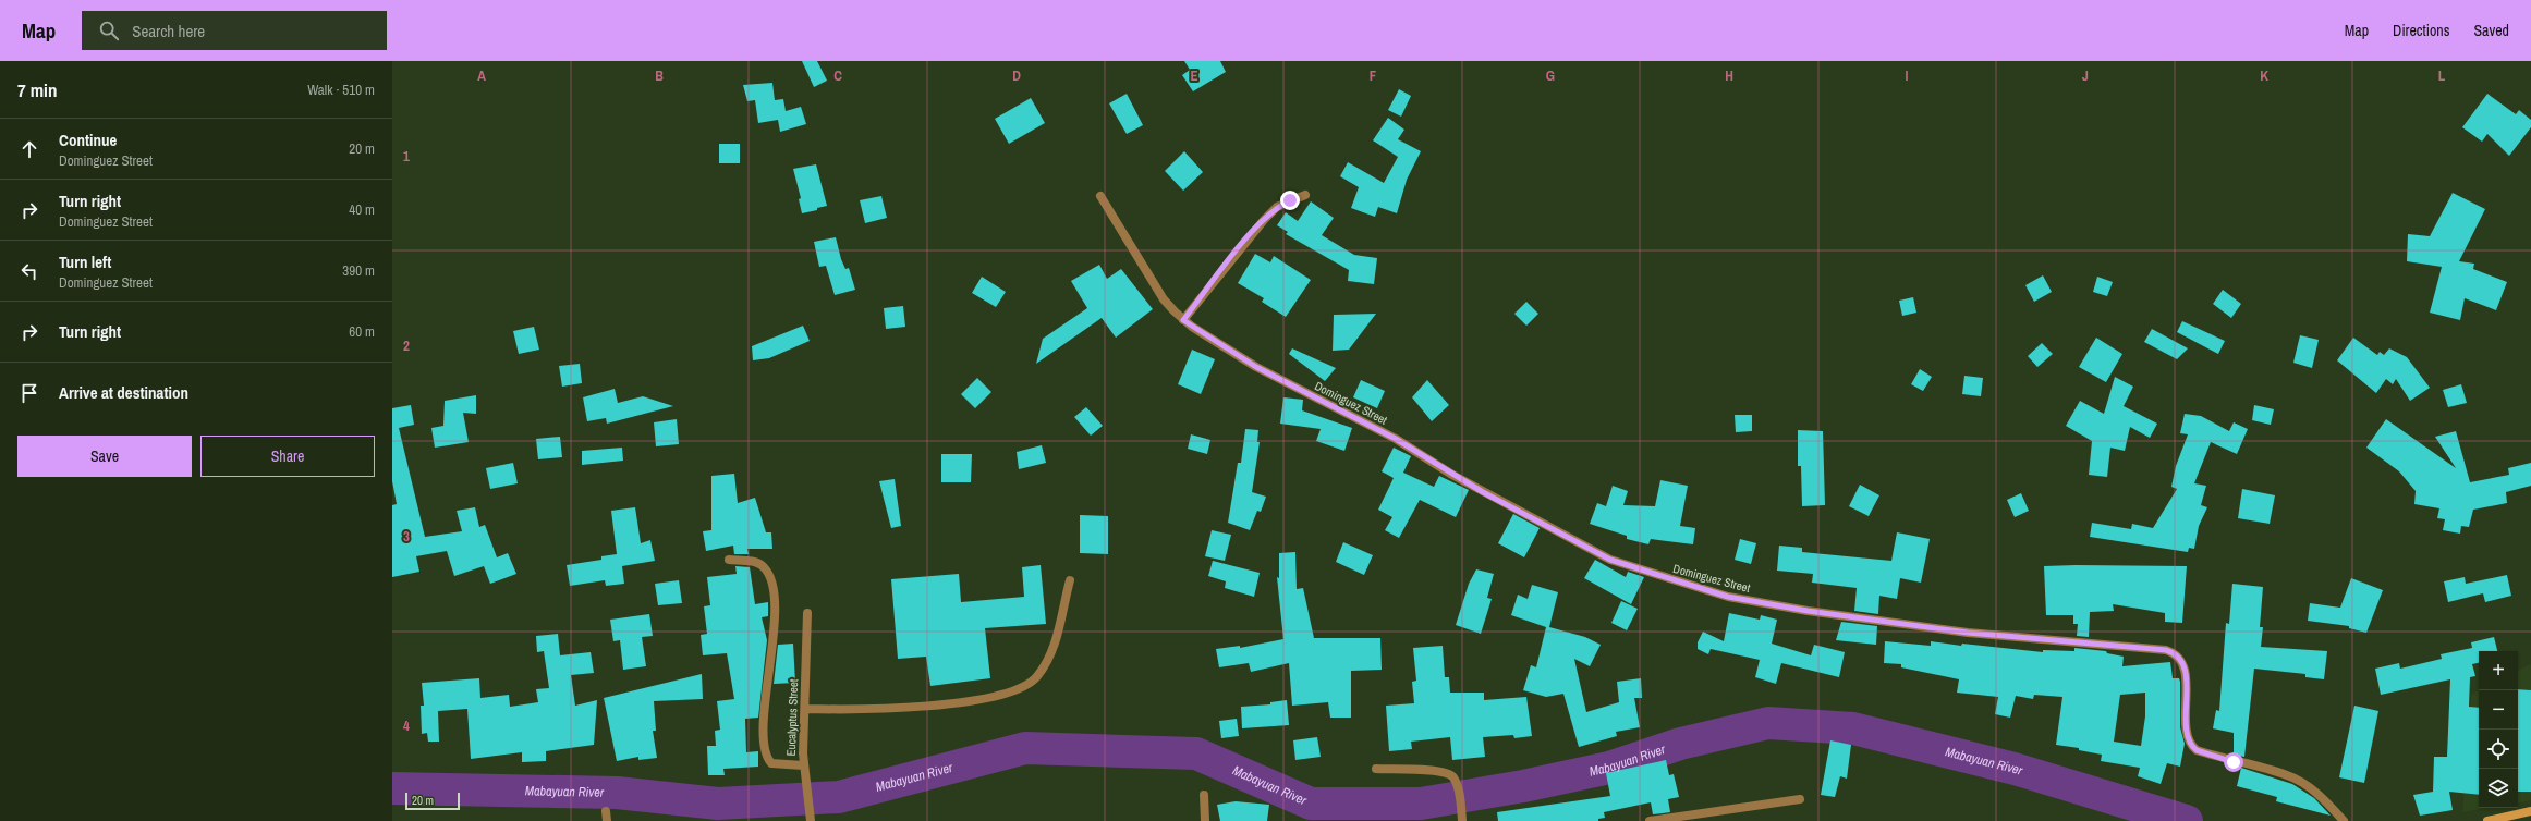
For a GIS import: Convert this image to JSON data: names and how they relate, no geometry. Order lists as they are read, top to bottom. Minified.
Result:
{"streets":{"street":["Dominguez Street","Eucalyptus Street"]},"water":["Mabayuan River"],"scale_bar":"20 m","page":{"header":"Map","search":"Search here","nav":["Map","Directions","Saved"],"heading":["7 min","Walk · 510 m"],"list":[["Continue","Dominguez Street","20 m"],["Turn right","Dominguez Street","40 m"],["Turn left","Dominguez Street","390 m"],["Turn right","60 m"],"Arrive at destination"],"buttons":["Save","Share"],"map_buttons":["+","−"],"scale":"20 m"},"grid":{"columns":["A","B","C","D","E","F","G","H","I","J","K","L"],"rows":["1","2","3","4"]}}
